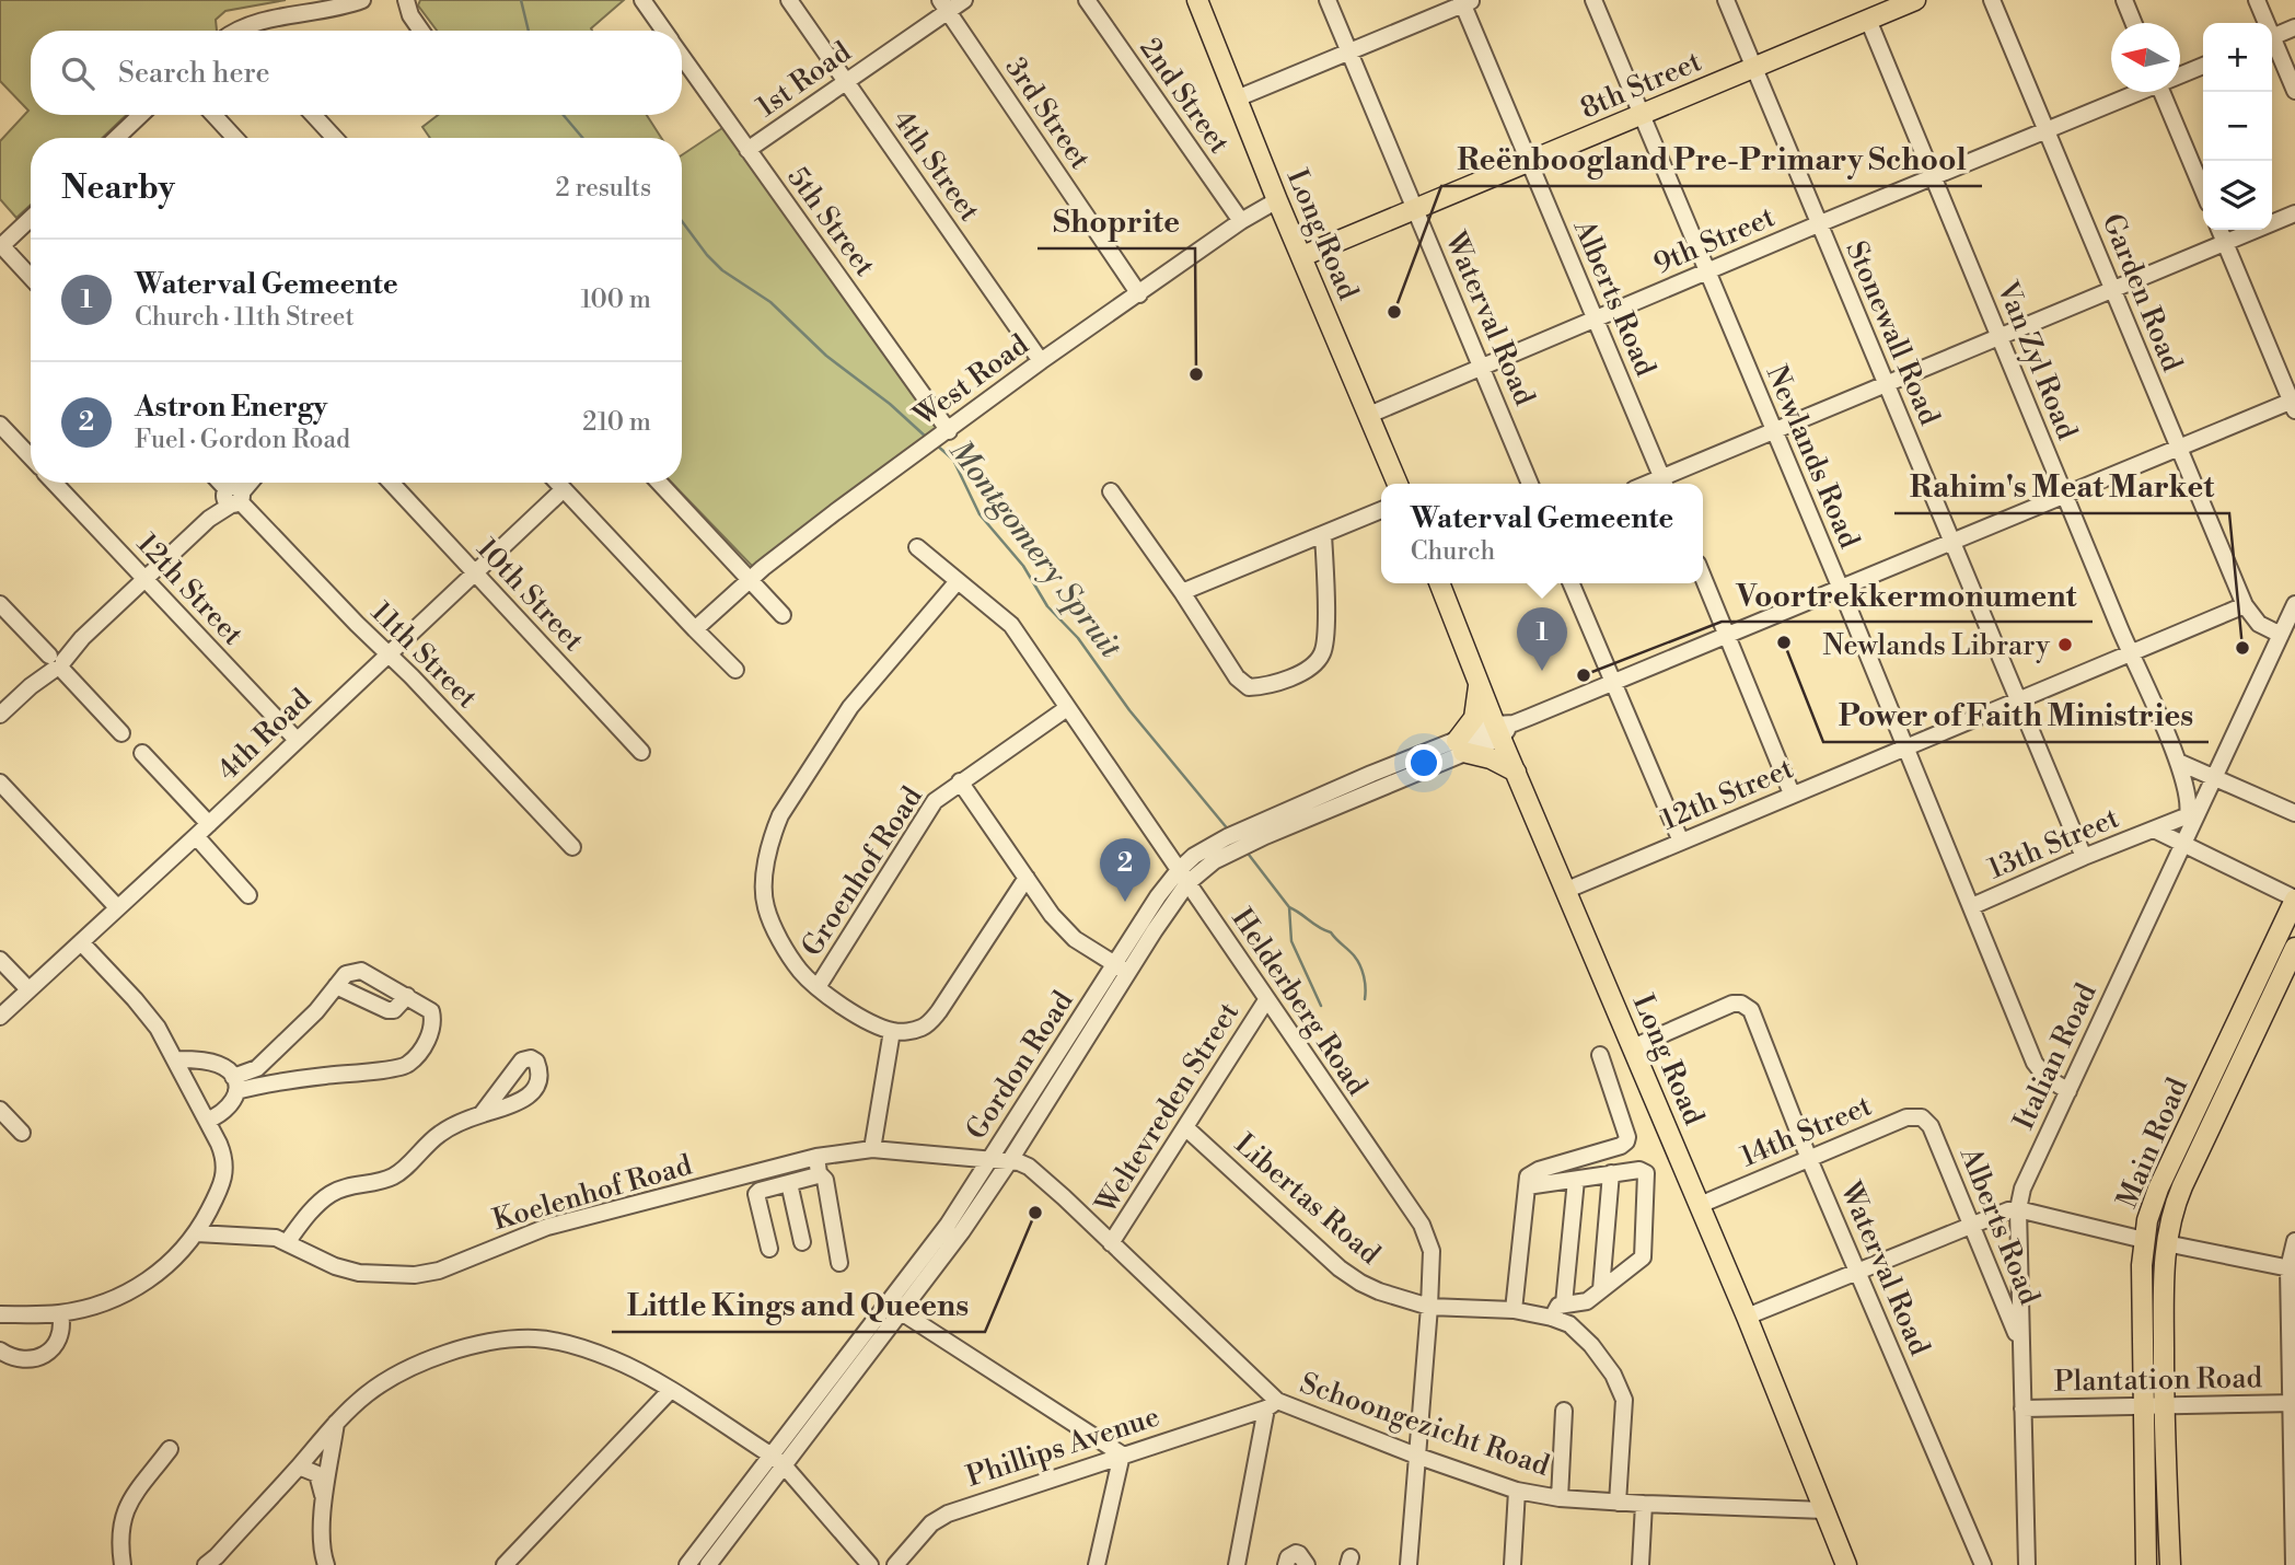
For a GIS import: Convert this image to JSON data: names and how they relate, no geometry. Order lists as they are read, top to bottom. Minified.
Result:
{"streets":{"main road":["8th Street","Long Road","Main Road"],"street":["1st Road","2nd Street","3rd Street","4th Street","5th Street","9th Street","Garden Road","Alberts Road","Waterval Road","Stonewall Road","Van Zyl Road","West Road","Newlands Road","12th Street","10th Street","11th Street","4th Road","13th Street","Groenhof Road","Helderberg Road","Italian Road","Gordon Road","Weltevreden Street","14th Street","Koelenhof Road","Libertas Road","Plantation Road","Schoongezicht Road","Phillips Avenue"]},"crossings":[["1st Road","3rd Street"],["1st Road","4th Street"],["1st Road","5th Street"],["8th Street","Long Road"],["8th Street","Alberts Road"],["8th Street","Waterval Road"],["8th Street","Stonewall Road"],["8th Street","Van Zyl Road"],["8th Street","Newlands Road"],["2nd Street","West Road"],["3rd Street","West Road"],["4th Street","West Road"],["5th Street","West Road"],["Long Road","9th Street"],["Long Road","Waterval Road"],["Long Road","West Road"],["Long Road","12th Street"],["Long Road","Gordon Road"],["Long Road","14th Street"],["Long Road","Schoongezicht Road"],["9th Street","Garden Road"],["9th Street","Alberts Road"],["9th Street","Waterval Road"],["9th Street","Stonewall Road"],["9th Street","Van Zyl Road"],["9th Street","Newlands Road"],["Garden Road","12th Street"],["Alberts Road","Italian Road"],["Alberts Road","14th Street"],["Waterval Road","14th Street"],["Stonewall Road","12th Street"],["Stonewall Road","13th Street"],["Van Zyl Road","12th Street"],["Van Zyl Road","13th Street"],["Van Zyl Road","Italian Road"],["Newlands Road","12th Street"],["Newlands Road","13th Street"],["Newlands Road","Italian Road"],["12th Street","4th Road"],["10th Street","4th Road"],["11th Street","4th Road"],["13th Street","Italian Road"],["13th Street","Main Road"],["Groenhof Road","Helderberg Road"],["Helderberg Road","Gordon Road"],["Helderberg Road","Weltevreden Street"],["Helderberg Road","Libertas Road"],["Helderberg Road","Schoongezicht Road"],["Italian Road","Plantation Road"],["Gordon Road","Koelenhof Road"],["Gordon Road","Schoongezicht Road"],["Weltevreden Street","Libertas Road"],["Weltevreden Street","Schoongezicht Road"],["Main Road","Plantation Road"],["Koelenhof Road","Schoongezicht Road"],["Libertas Road","Schoongezicht Road"],["Schoongezicht Road","Phillips Avenue"]],"water":["Montgomery Spruit"],"places":["Reënboogland Pre-Primary School","Shoprite","Power of Faith Ministries","Newlands Library","Rahim's Meat Market","Voortrekkermonument","Little Kings and Queens"],"north":"left","page":{"map_buttons":["+","−"],"search":"Search here","heading":["Nearby","2 results"],"list":[{"mark":"1","name":"Waterval Gemeente","note":"Church · 11th Street","value":"100 m"},{"mark":"2","name":"Astron Energy","note":"Fuel · Gordon Road","value":"210 m"}],"popup":["Waterval Gemeente","Church"],"pins":["1","2"]}}
